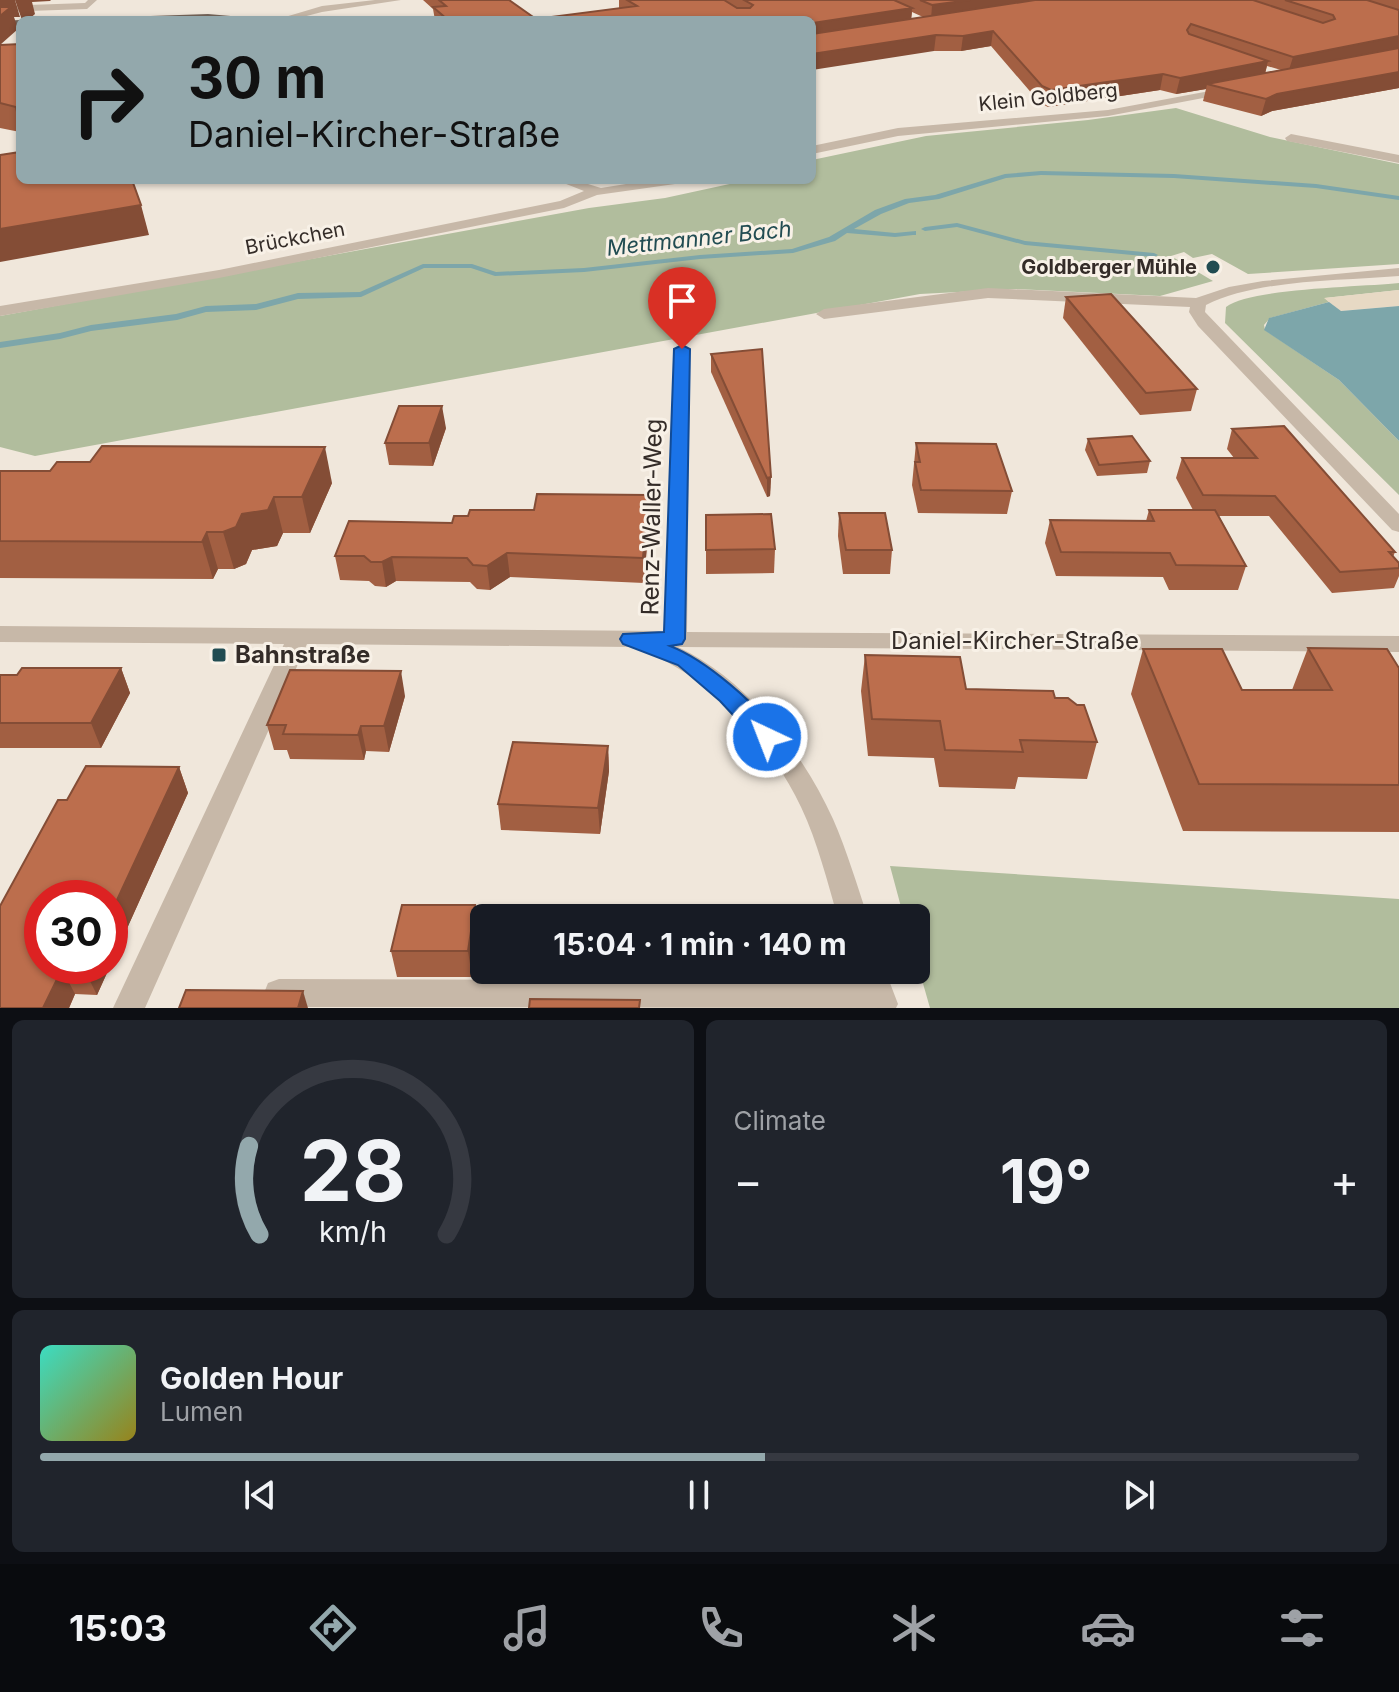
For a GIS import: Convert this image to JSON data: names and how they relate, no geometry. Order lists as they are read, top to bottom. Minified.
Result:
{"streets":{"street":["Klein Goldberg","Brückchen","Renz-Waller-Weg","Daniel-Kircher-Straße"]},"crossings":[["Renz-Waller-Weg","Daniel-Kircher-Straße"]],"water":["Mettmanner Bach"],"places":{"other":["Goldberger Mühle"],"transit":["Bahnstraße"]},"page":{"turn":["30 m","Daniel-Kircher-Straße"],"limit":"30","trip":"15:04 · 1 min · 140 m","tile":"Climate","heat":["−","19°","+"],"song":["Golden Hour","Lumen"],"tabs":"15:03","gauge":["28","km/h"]}}
